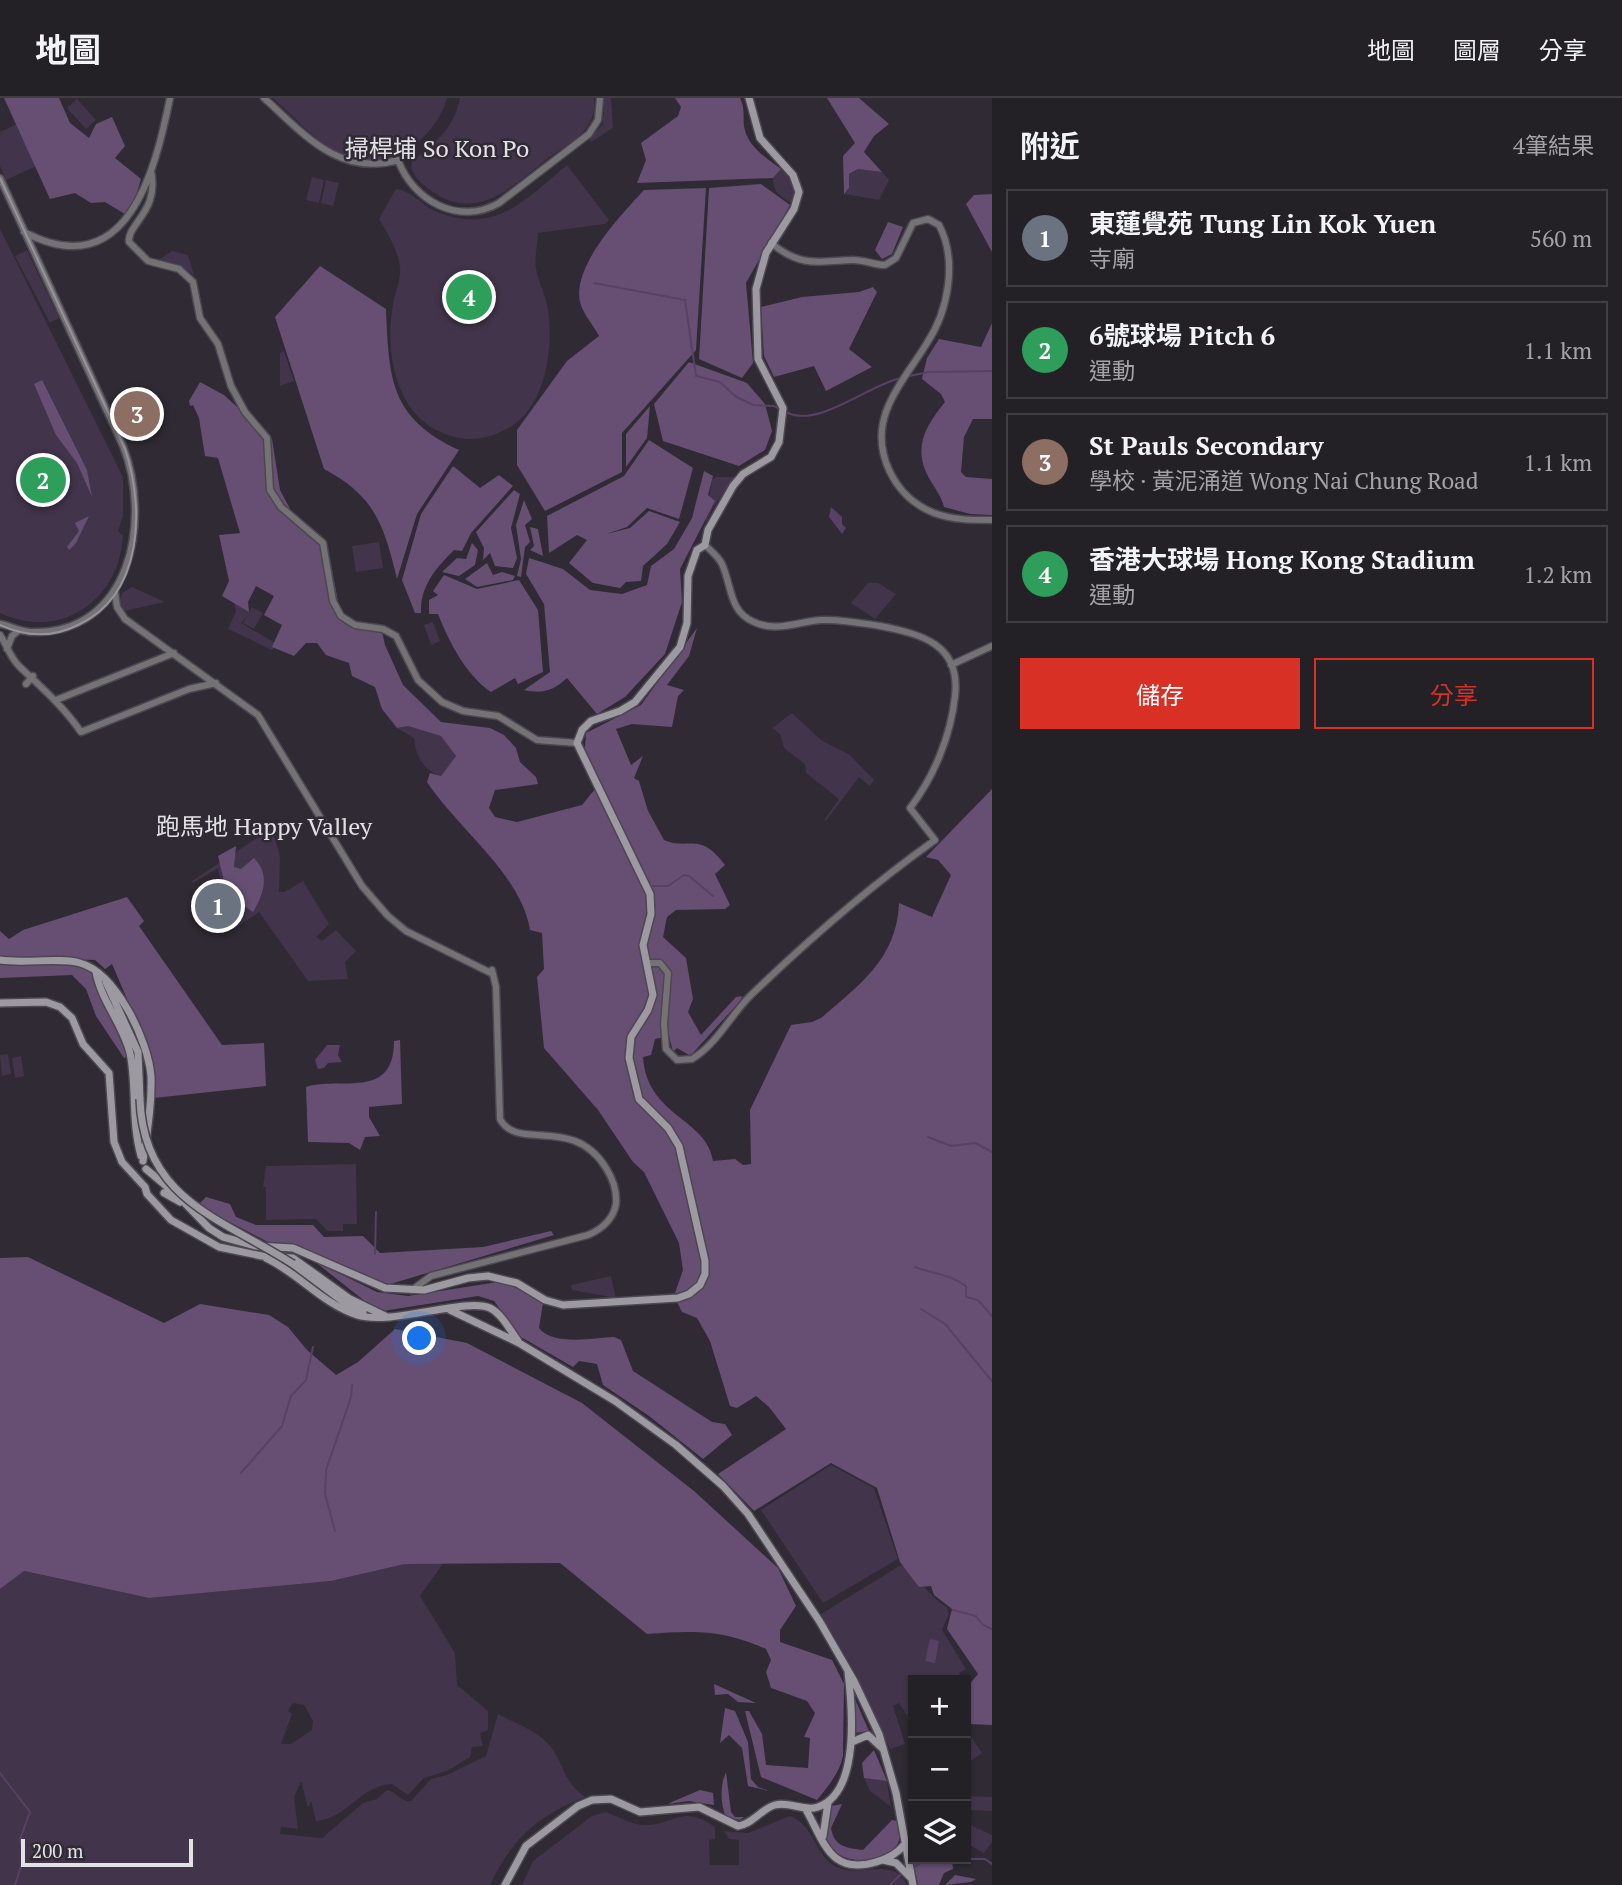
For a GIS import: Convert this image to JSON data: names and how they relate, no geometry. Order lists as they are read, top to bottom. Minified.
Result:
{"districts":["掃桿埔 So Kon Po","跑馬地 Happy Valley"],"scale_bar":"200 m","page":{"header":"地圖","nav":["地圖","圖層","分享"],"heading":["附近","4筆結果"],"list":[{"mark":"1","name":"東蓮覺苑 Tung Lin Kok Yuen","note":"寺廟","value":"560 m"},{"mark":"2","name":"6號球場 Pitch 6","note":"運動","value":"1.1 km"},{"mark":"3","name":"St Pauls Secondary","note":"學校 · 黃泥涌道 Wong Nai Chung Road","value":"1.1 km"},{"mark":"4","name":"香港大球場 Hong Kong Stadium","note":"運動","value":"1.2 km"}],"pins":["4","3","2","1"],"buttons":["儲存","分享"],"map_buttons":["+","−"],"scale":"200 m"}}
